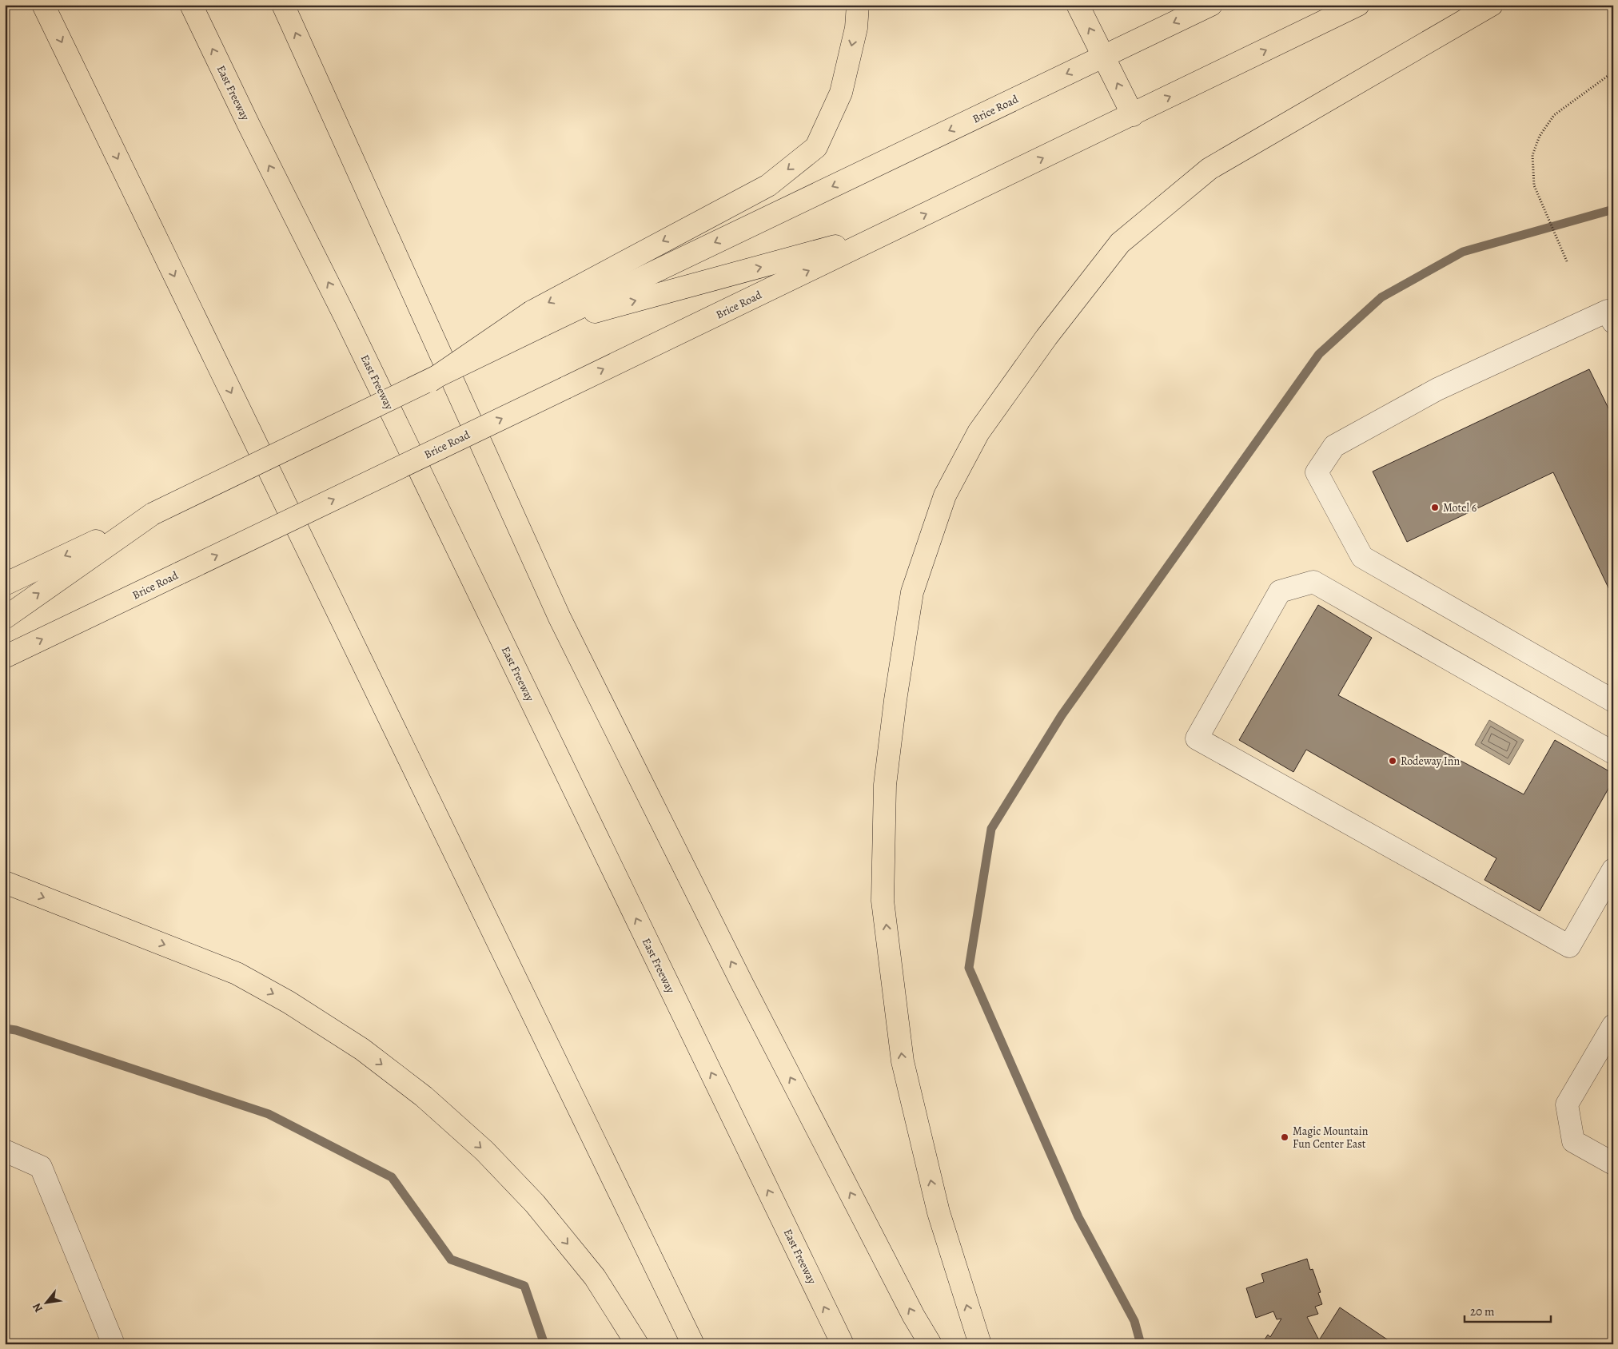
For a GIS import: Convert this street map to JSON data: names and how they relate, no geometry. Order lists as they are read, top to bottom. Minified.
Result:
{"streets":{"main road":["East Freeway","Brice Road"]},"places":["Motel 6","Rodeway Inn","Magic Mountain Fun Center East"],"scale_bar":"20 m","north":"bottom left"}
